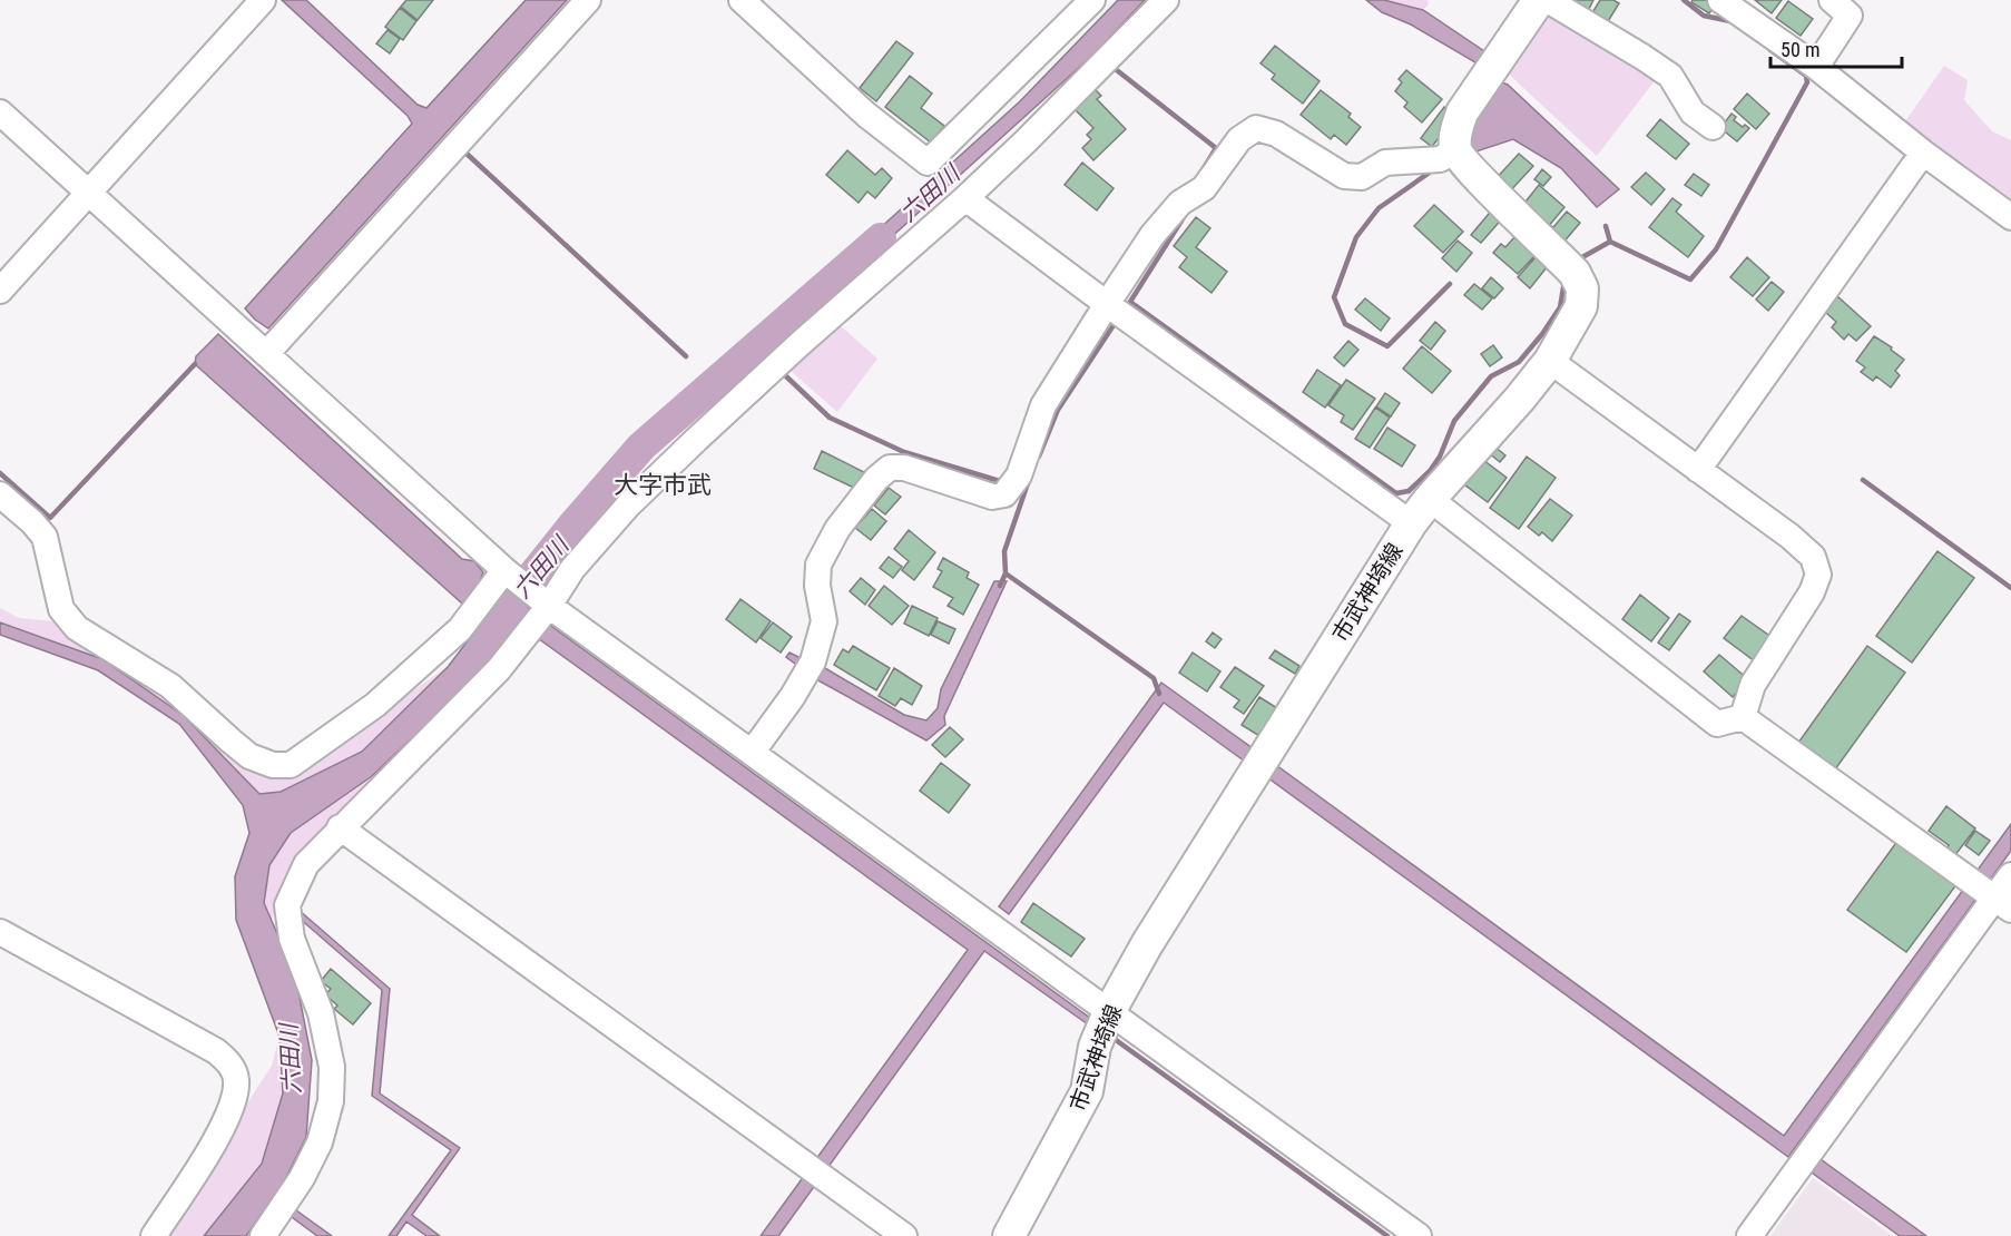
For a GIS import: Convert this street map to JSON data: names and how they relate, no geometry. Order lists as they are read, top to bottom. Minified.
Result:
{"streets":{"main road":["市武神埼線"]},"districts":["大字市武"],"water":["六田川"],"scale_bar":"50 m"}
